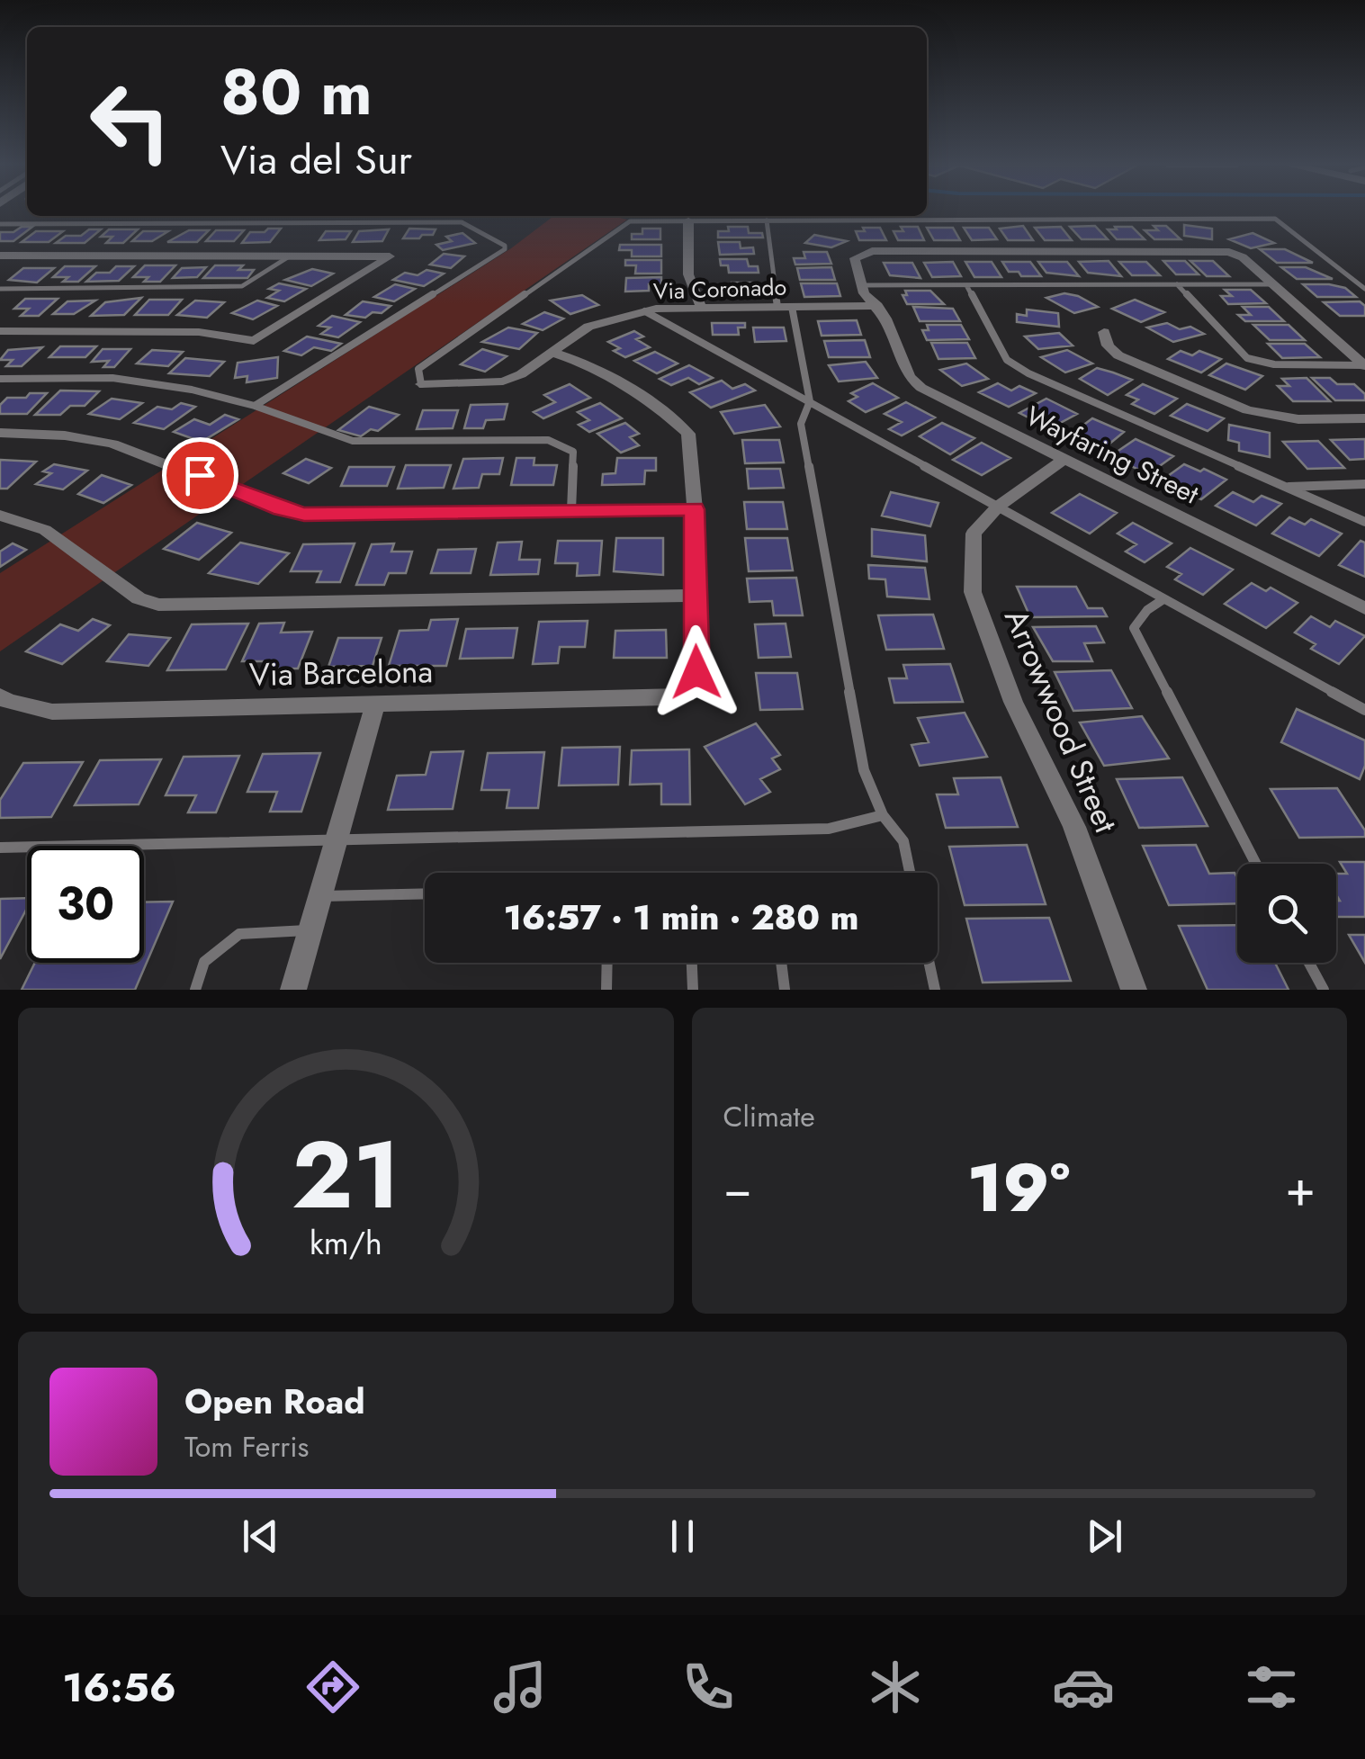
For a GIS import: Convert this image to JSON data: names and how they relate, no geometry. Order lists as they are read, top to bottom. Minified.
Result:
{"streets":{"street":["Via Coronado","Wayfaring Street","Via Barcelona","Arrowwood Street"]},"crossings":[["Via Coronado","Wayfaring Street"],["Wayfaring Street","Arrowwood Street"]],"page":{"turn":["80 m","Via del Sur"],"limit":"30","trip":"16:57 · 1 min · 280 m","tile":"Climate","heat":["−","19°","+"],"song":["Open Road","Tom Ferris"],"tabs":"16:56","gauge":["21","km/h"]}}
